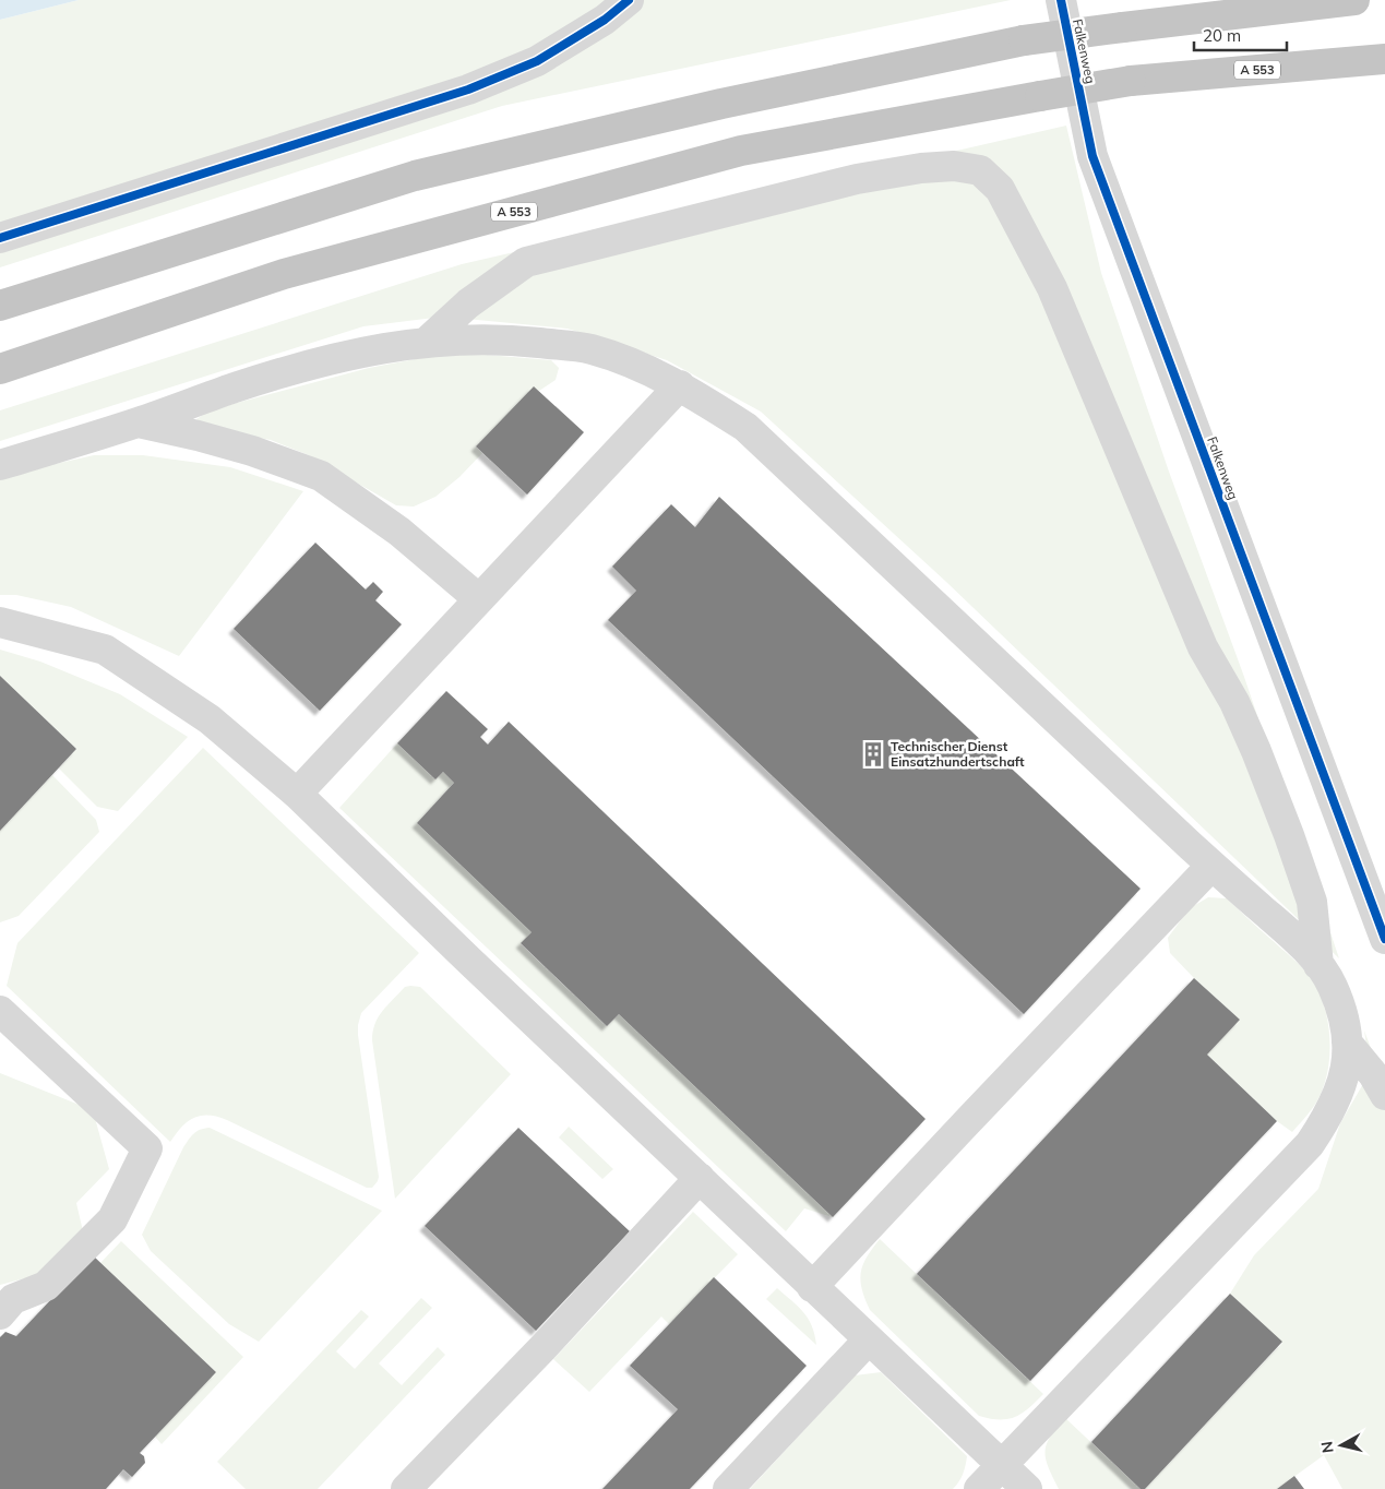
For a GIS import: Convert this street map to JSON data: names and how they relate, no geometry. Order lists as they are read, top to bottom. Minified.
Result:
{"streets":{"highway":["A 553"],"street":["Falkenweg"]},"places":{"building":["Technischer Dienst Einsatzhundertschaft"]},"scale_bar":"20 m","north":"left"}
